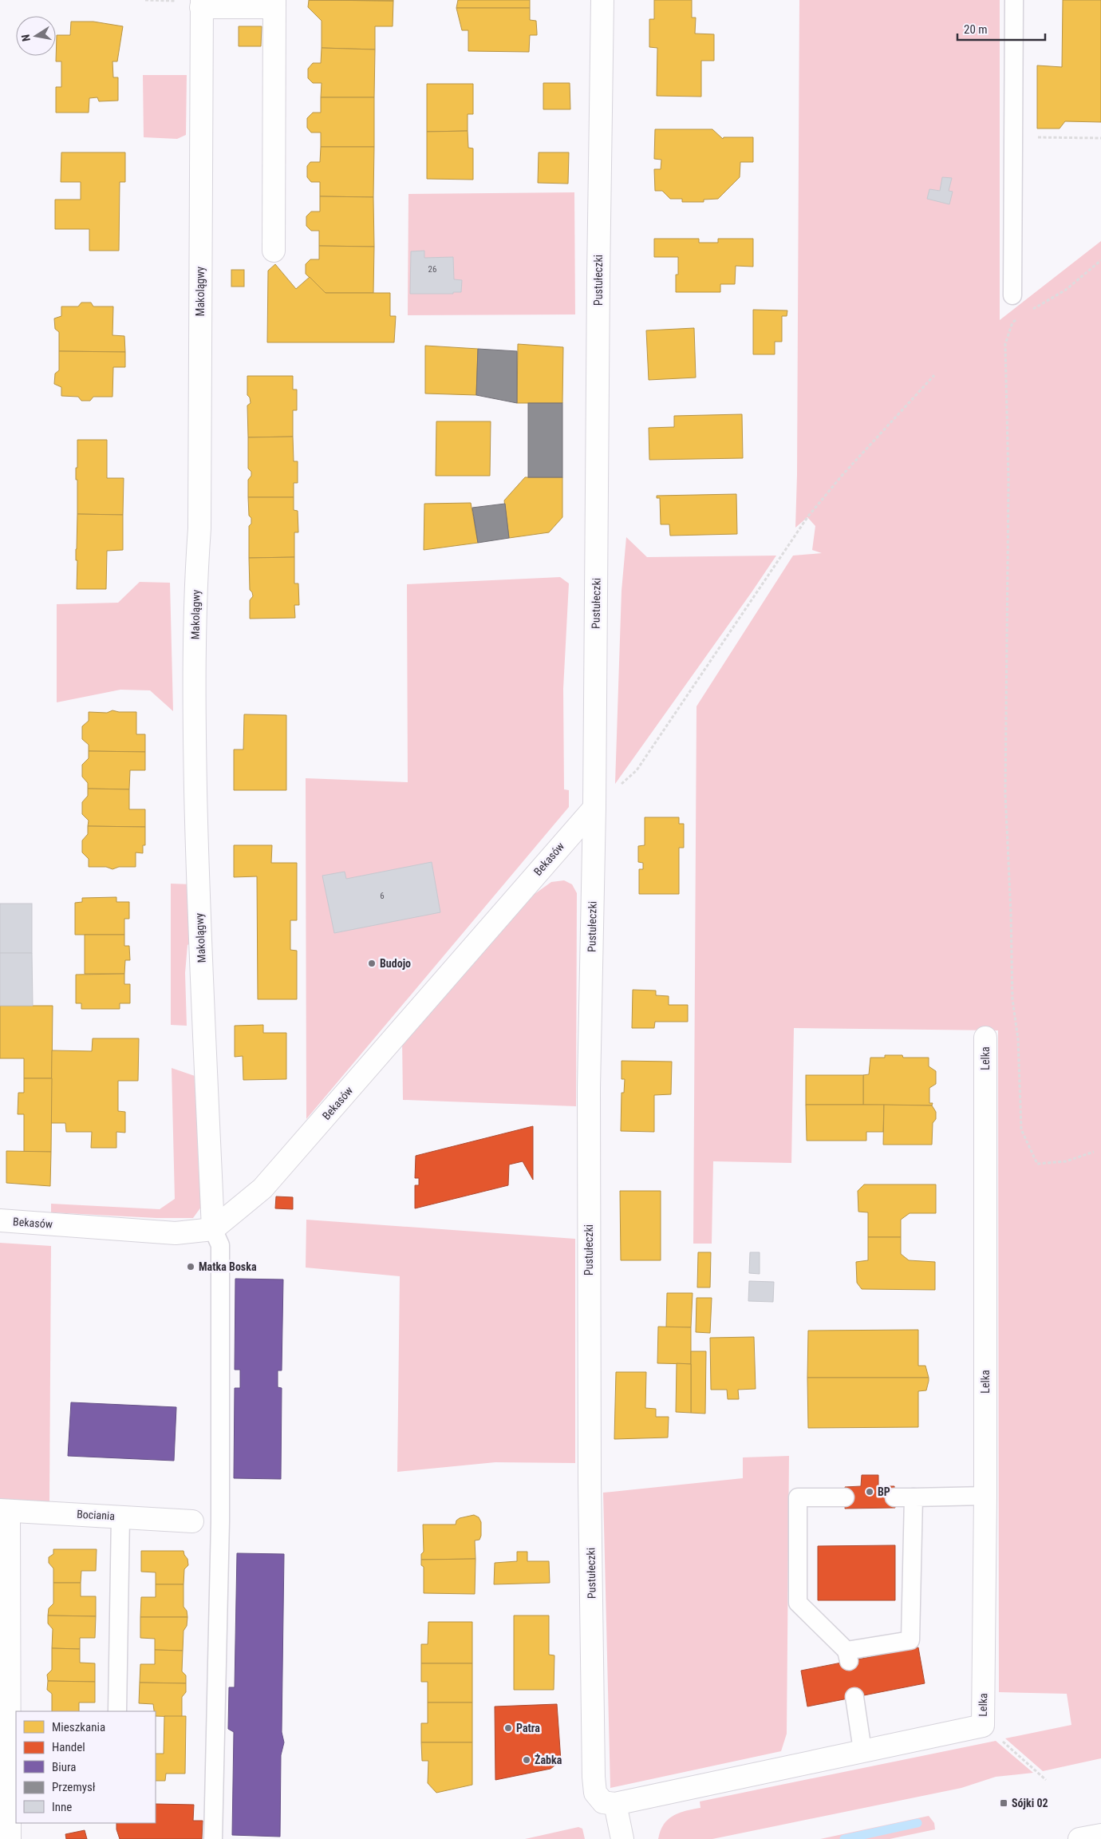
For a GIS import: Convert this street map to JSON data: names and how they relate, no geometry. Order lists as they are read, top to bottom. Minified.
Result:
{"streets":{"street":["Pustułeczki","Makolągwy","Bekasów","Lelka","Bociania"]},"crossings":[["Pustułeczki","Bekasów"],["Makolągwy","Bekasów"]],"places":{"other":["Budojo","Matka Boska","BP","Patra","Żabka"],"transit":["Sójki 02"]},"house_numbers":["26","6"],"legend":["Mieszkania","Handel","Biura","Przemysł","Inne"],"scale_bar":"20 m","north":"left"}
